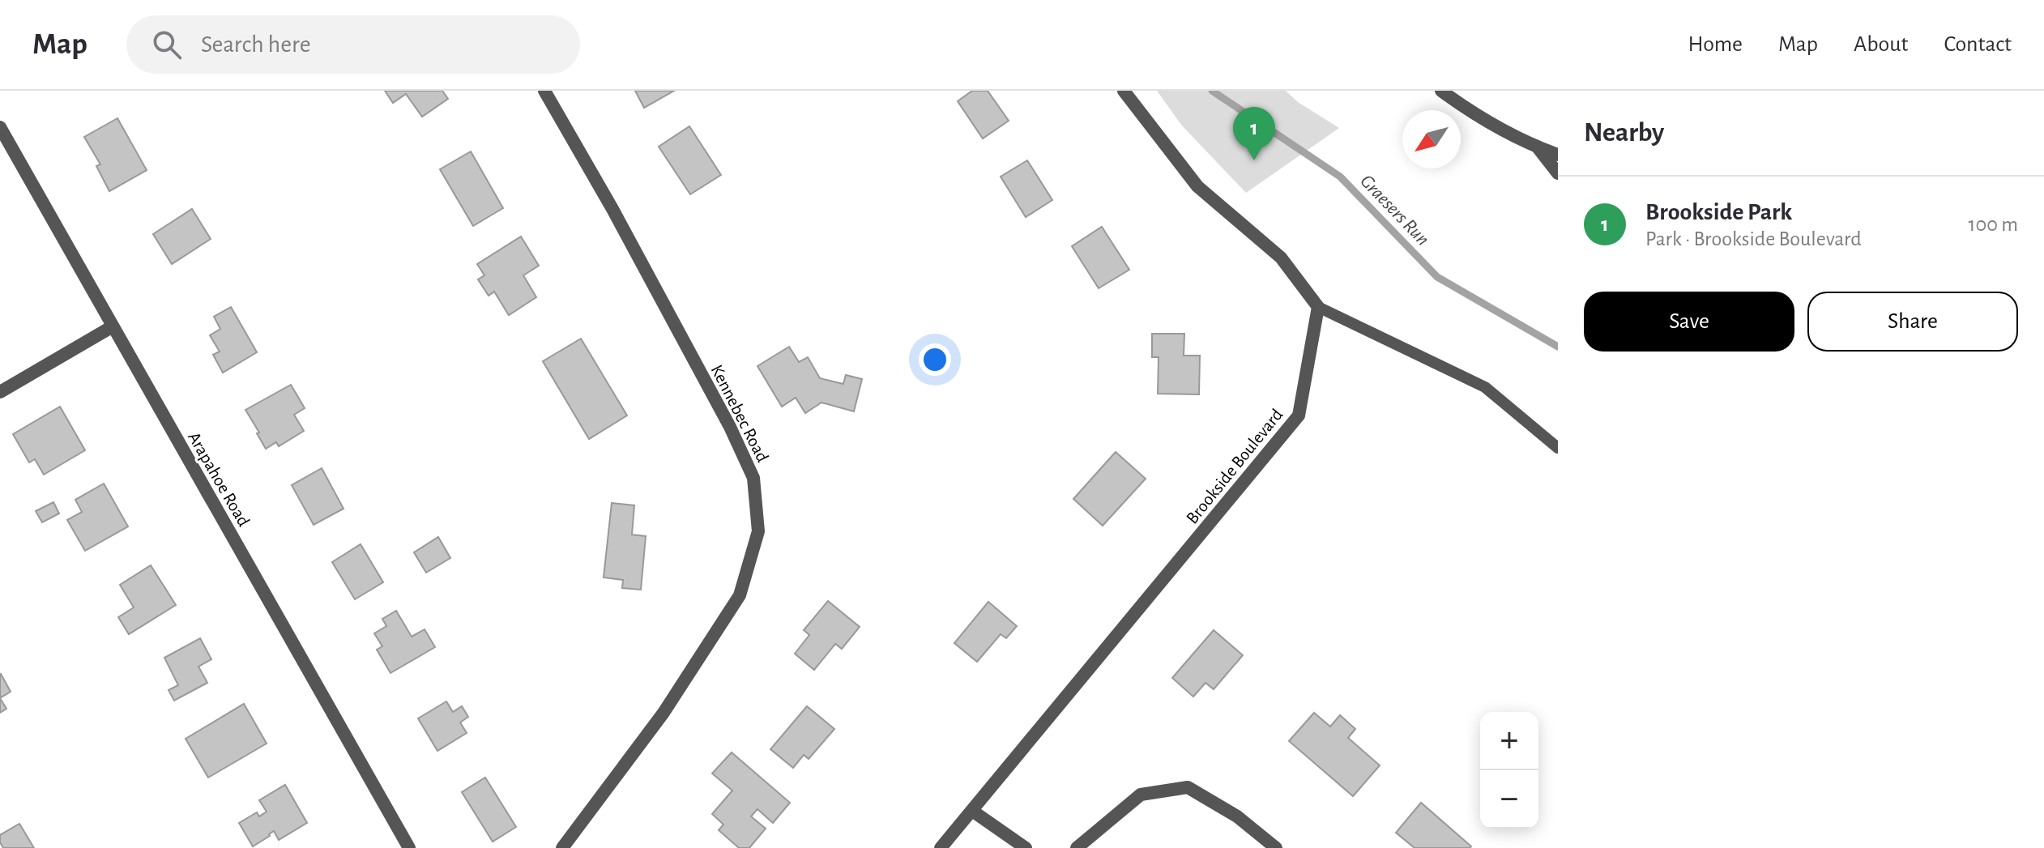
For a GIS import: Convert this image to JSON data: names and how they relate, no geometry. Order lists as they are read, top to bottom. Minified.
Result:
{"streets":{"street":["Kennebec Road","Brookside Boulevard","Arapahoe Road"]},"water":["Graesers Run"],"north":"bottom left","page":{"header":"Map","search":"Search here","nav":["Home","Map","About","Contact"],"heading":"Nearby","pins":"1","list":[{"mark":"1","name":"Brookside Park","note":"Park · Brookside Boulevard","value":"100 m"}],"buttons":["Save","Share"],"map_buttons":["+","−"]}}
